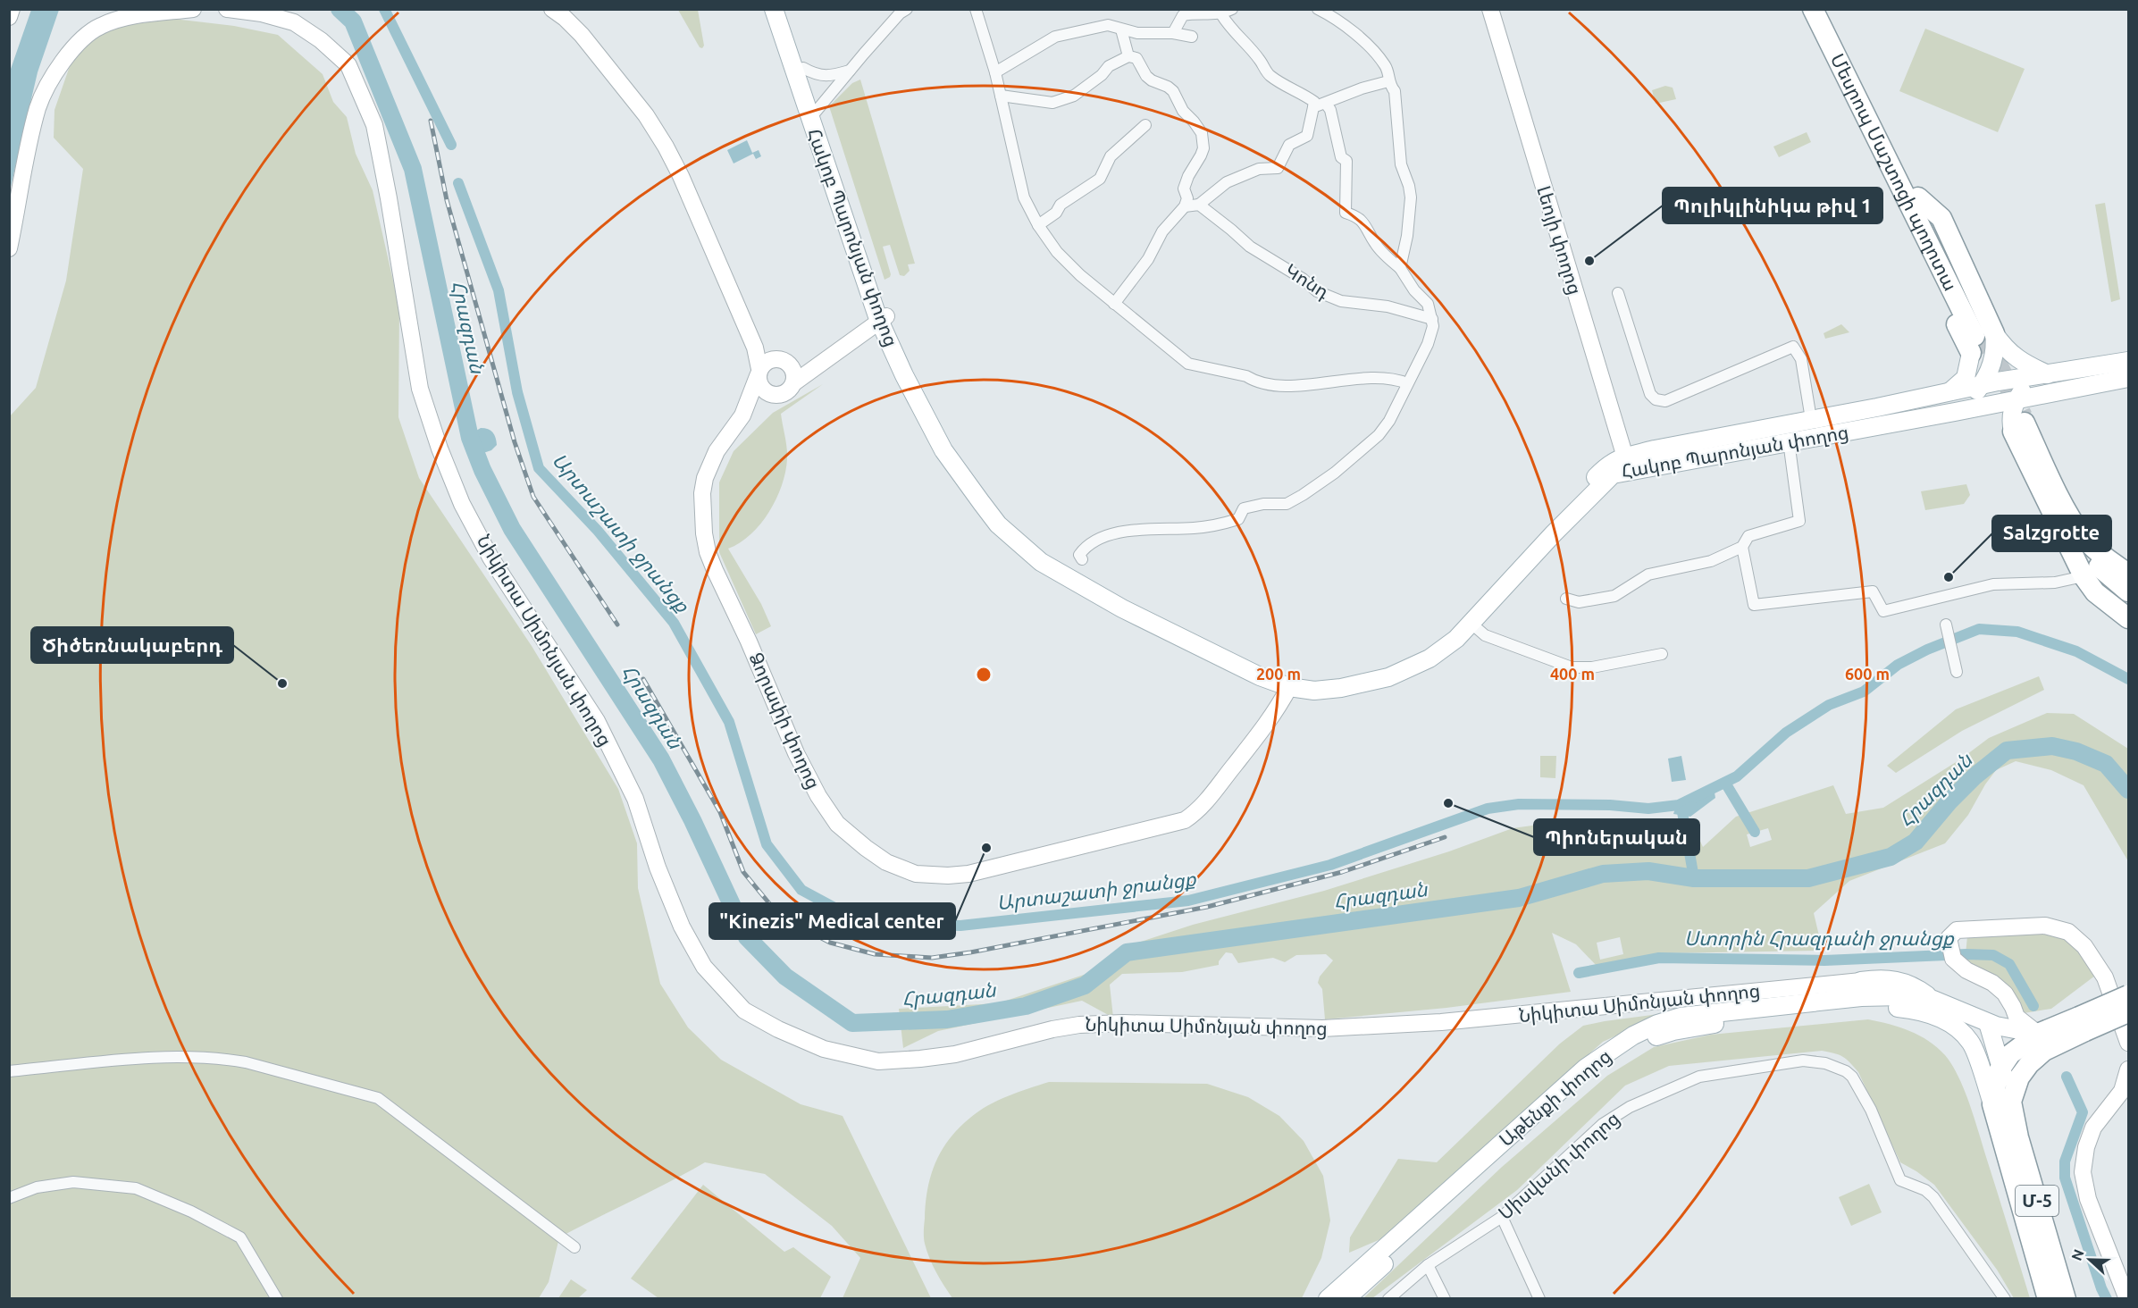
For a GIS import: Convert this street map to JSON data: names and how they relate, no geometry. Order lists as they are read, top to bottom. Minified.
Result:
{"streets":{"highway":["Մեսրոպ Մաշտոցի պողոտա","Մ-5"],"main road":["Հակոբ Պարոնյան փողոց","Աթենքի փողոց"],"street":["Լեոյի փողոց","Կոնդ","Նիկիտա Սիմոնյան փողոց","Ձորափի փողոց","Սիսվանի փողոց"]},"crossings":[["Հակոբ Պարոնյան փողոց","Լեոյի փողոց"],["Հակոբ Պարոնյան փողոց","Ձորափի փողոց"]],"water":["Հրազդան","Արտաշատի ջրանցք","Ստորին Հրազդանի ջրանցք"],"places":["Պոլիկլինիկա թիվ 1","Salzgrotte","Ծիծեռնակաբերդ","Պիոներական","\"Kinezis\" Medical center"],"north":"left","rings":["200 m","400 m","600 m"]}
